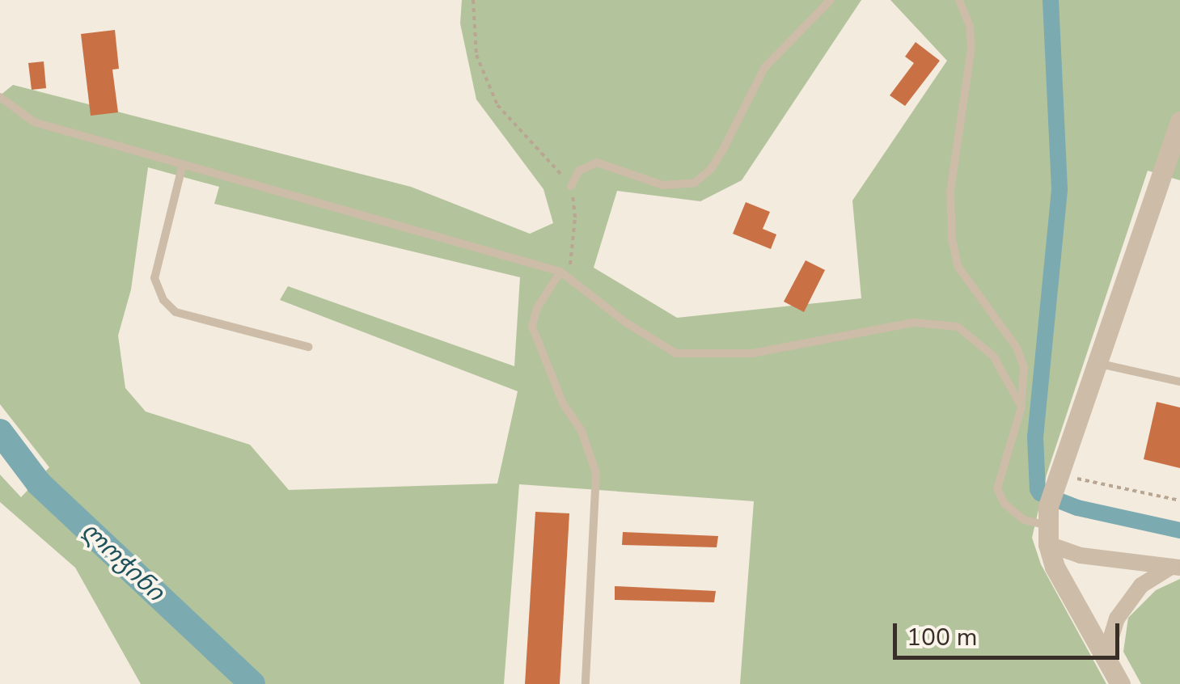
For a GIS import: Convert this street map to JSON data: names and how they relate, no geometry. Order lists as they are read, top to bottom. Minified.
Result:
{"water":["ლოჭინი"],"scale_bar":"100 m"}
